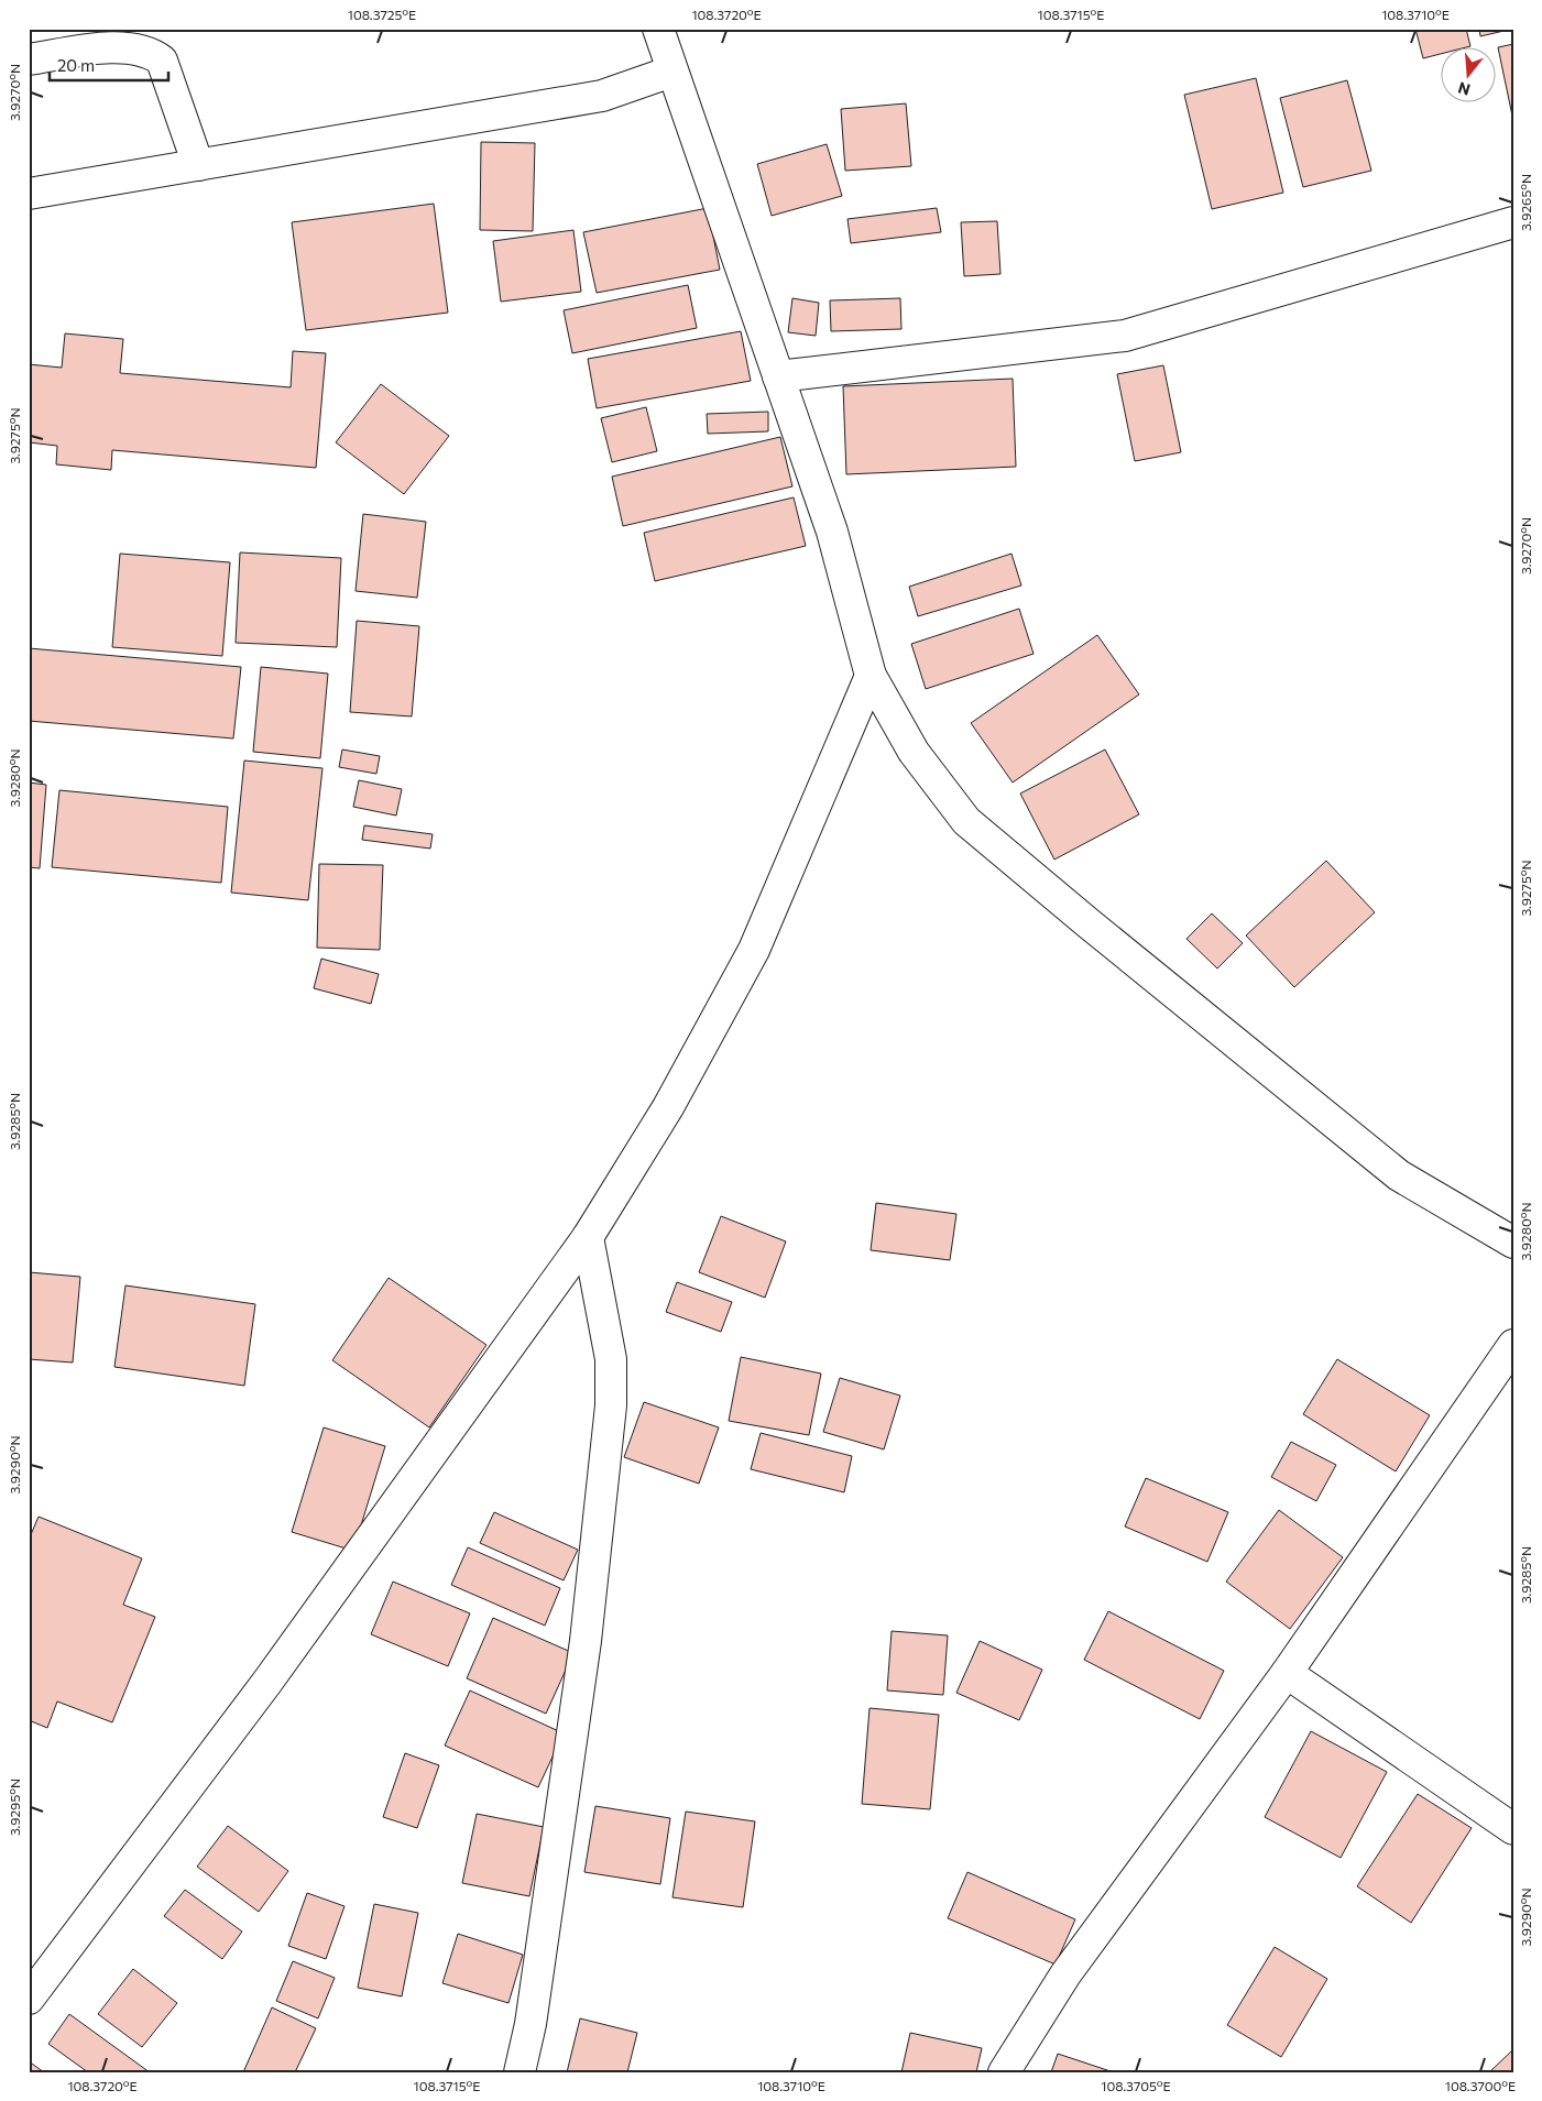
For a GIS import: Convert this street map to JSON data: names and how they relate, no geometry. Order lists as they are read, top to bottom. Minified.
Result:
{"scale_bar":"20 m","north":"bottom","coordinates":["108.3725°E","108.3720°E","108.3715°E","108.3710°E","3.9270°N","3.9265°N","3.9275°N","3.9280°N","3.9285°N","3.9290°N","3.9295°N","108.3705°E","108.3700°E"]}
